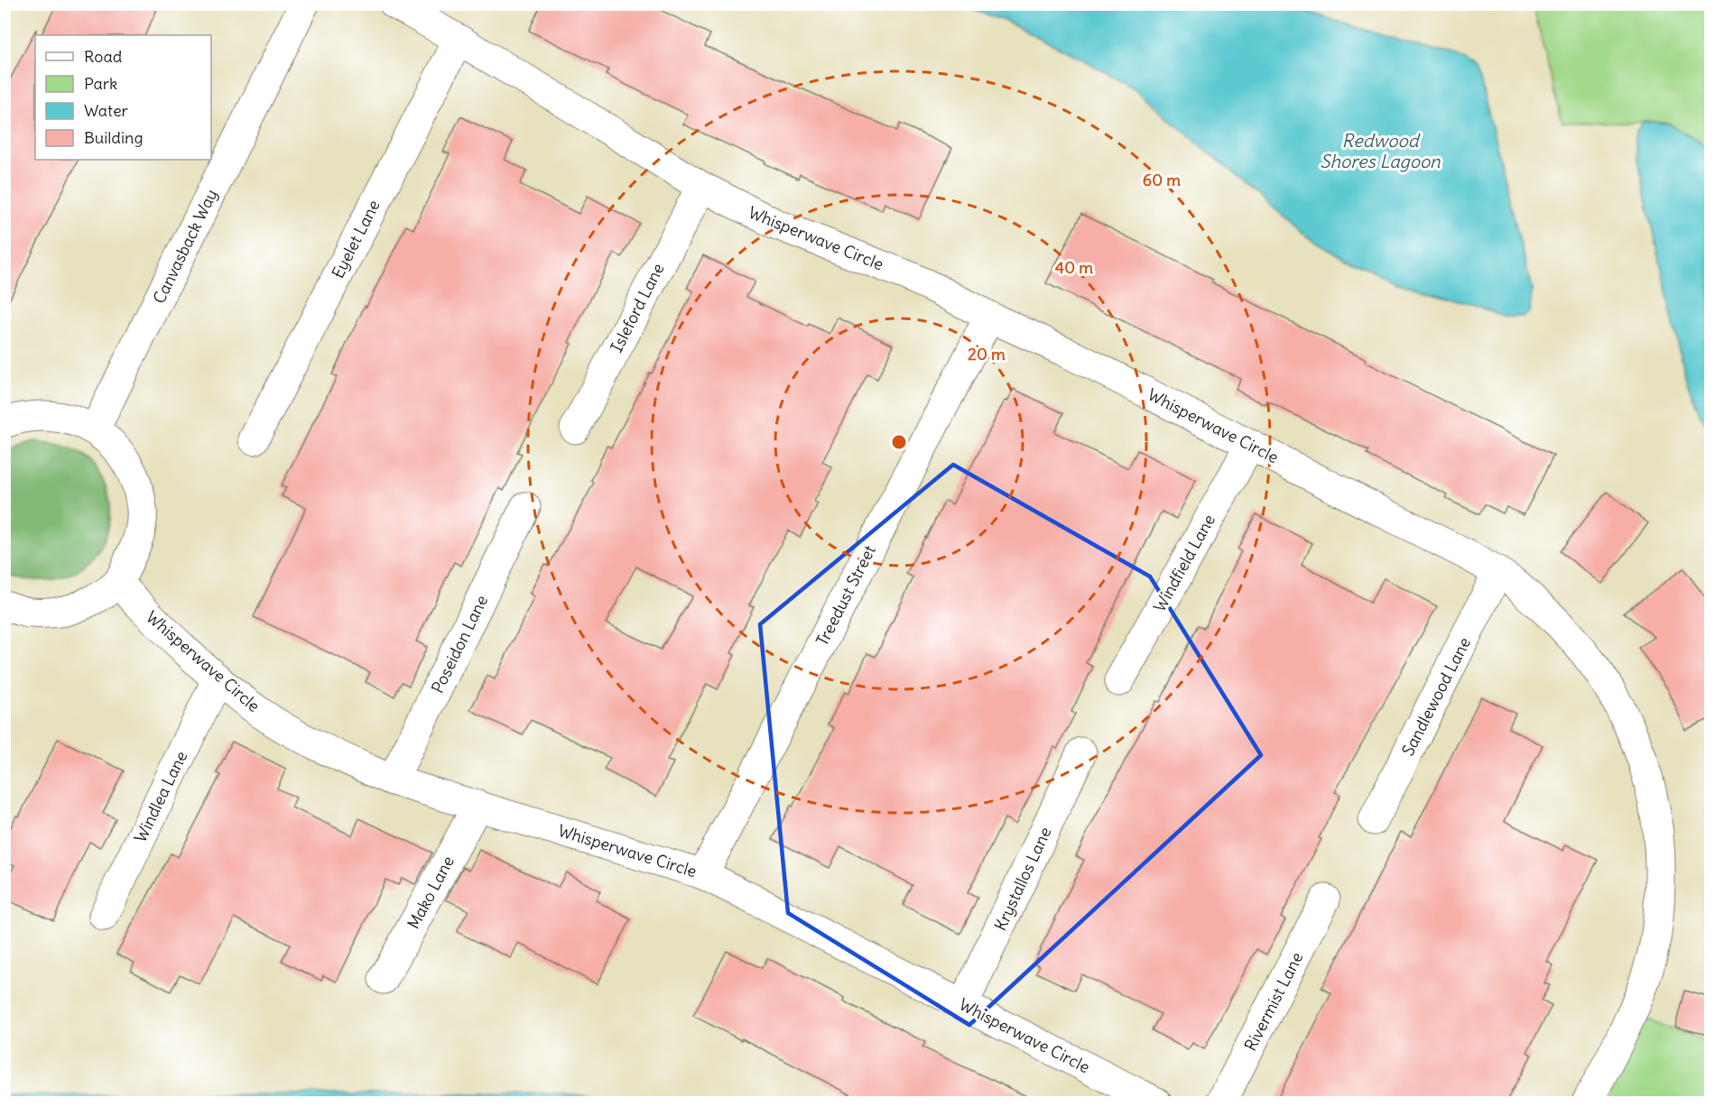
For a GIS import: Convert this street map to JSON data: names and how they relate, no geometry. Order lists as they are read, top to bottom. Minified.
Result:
{"streets":{"street":["Whisperwave Circle","Eyelet Lane","Canvasback Way","Isleford Lane","Windfield Lane","Treedust Street","Poseidon Lane","Sandlewood Lane","Windlea Lane","Krystallos Lane","Mako Lane","Rivermist Lane"]},"crossings":[["Whisperwave Circle","Eyelet Lane"],["Whisperwave Circle","Isleford Lane"],["Whisperwave Circle","Windfield Lane"],["Whisperwave Circle","Treedust Street"],["Whisperwave Circle","Poseidon Lane"],["Whisperwave Circle","Sandlewood Lane"],["Whisperwave Circle","Windlea Lane"],["Whisperwave Circle","Krystallos Lane"],["Whisperwave Circle","Mako Lane"]],"water":["Redwood Shores Lagoon"],"legend":["Road","Park","Water","Building"],"rings":["60 m","40 m","20 m"]}
